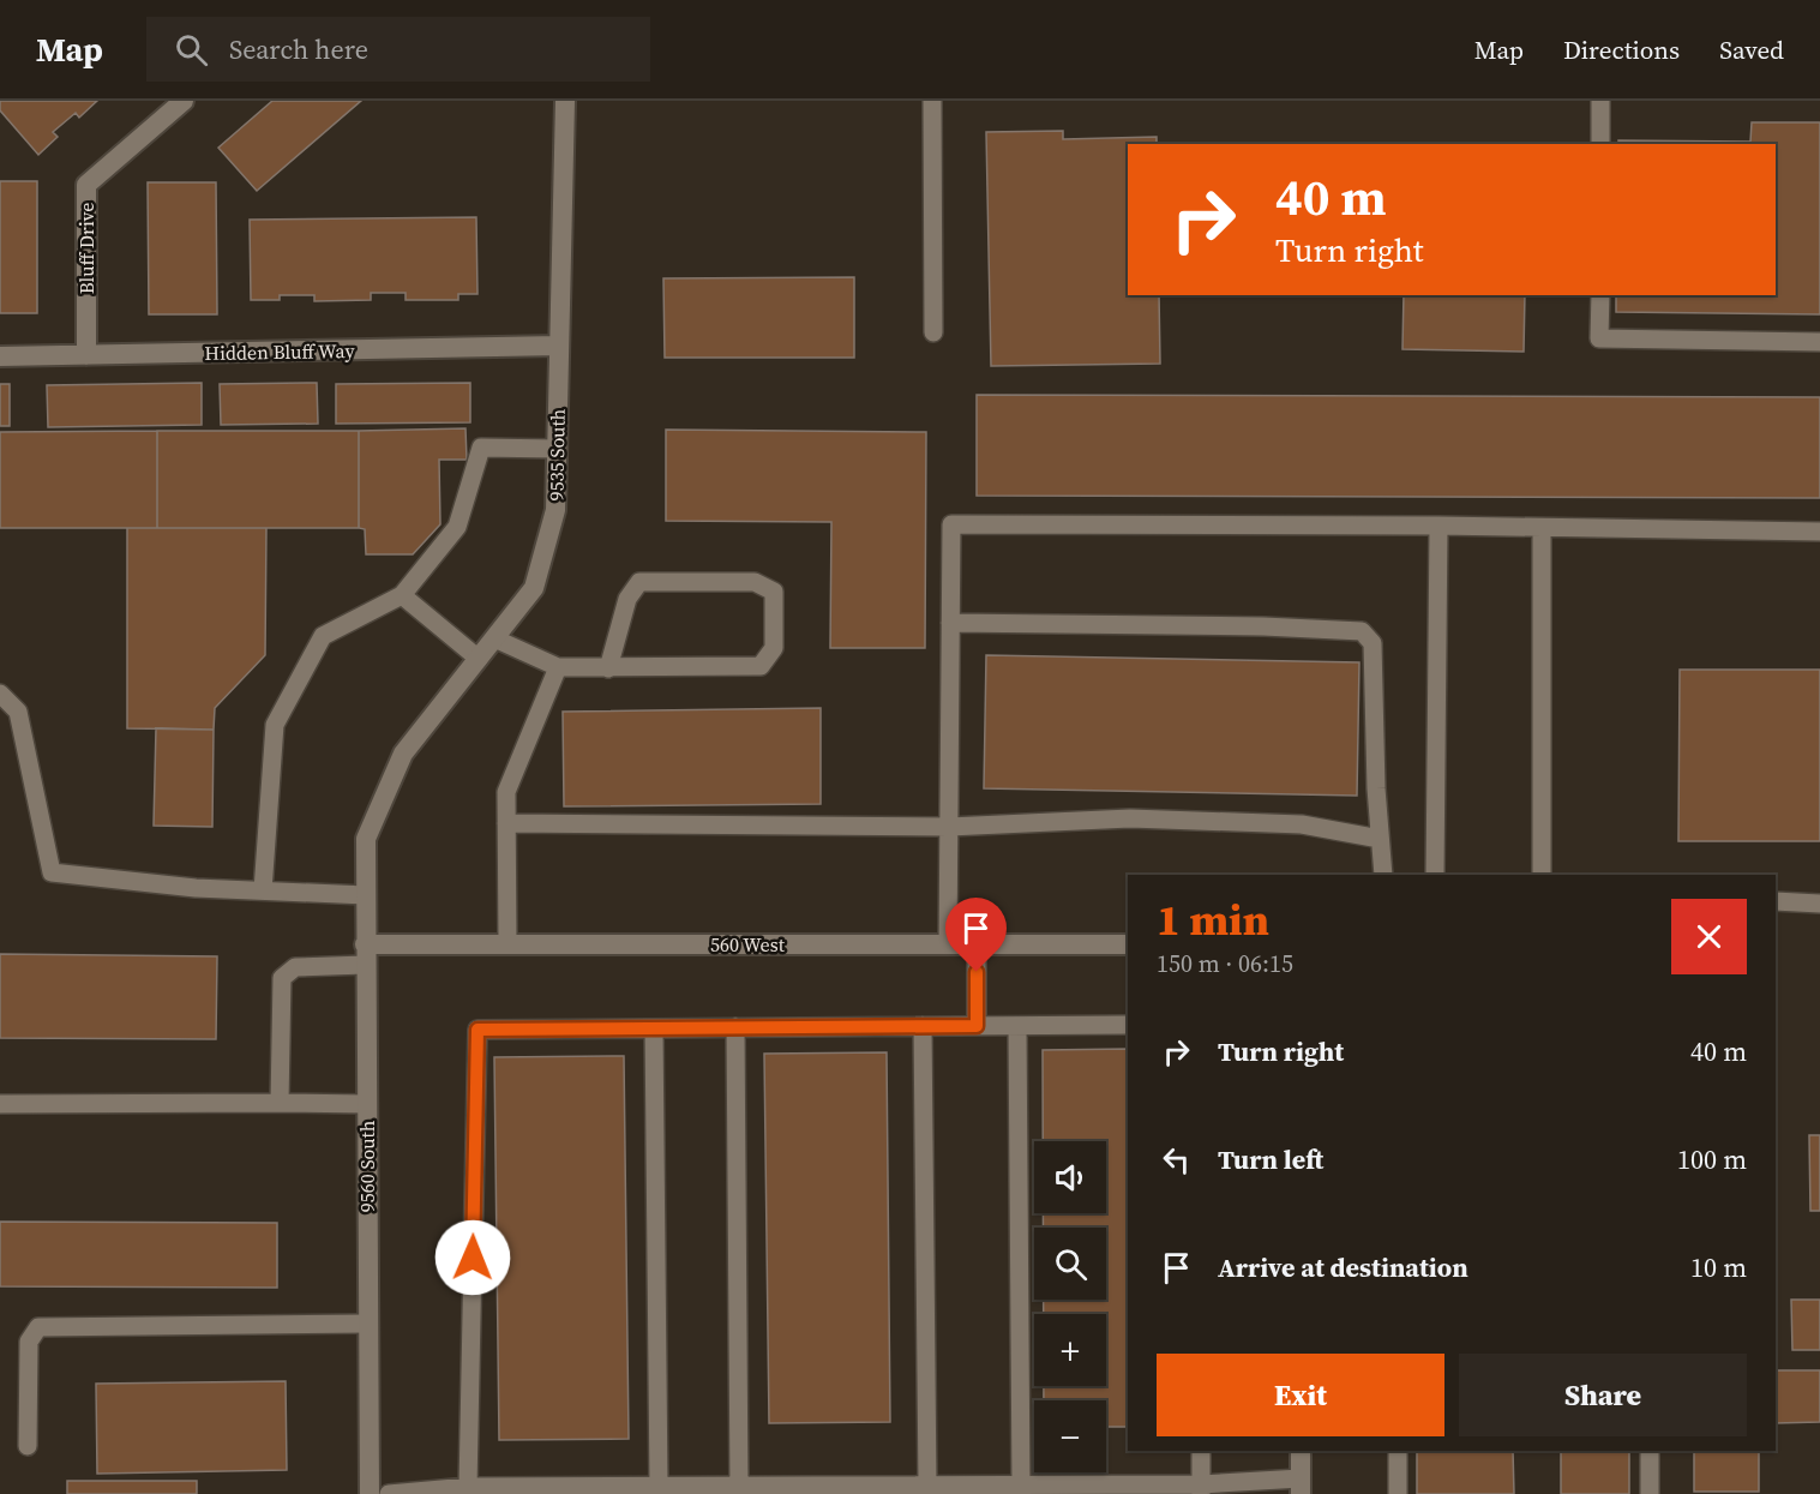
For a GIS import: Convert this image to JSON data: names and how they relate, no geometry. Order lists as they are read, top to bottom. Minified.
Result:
{"streets":{"street":["Bluff Drive","Hidden Bluff Way","9535 South","560 West","9560 South"]},"crossings":[["Bluff Drive","Hidden Bluff Way"],["Hidden Bluff Way","9535 South"],["9535 South","9560 South"],["560 West","9560 South"]],"page":{"header":"Map","search":"Search here","nav":["Map","Directions","Saved"],"turn":["40 m","Turn right"],"heading":["1 min","150 m · 06:15"],"list":[{"name":"Turn right","value":"40 m"},{"name":"Turn left","value":"100 m"},{"name":"Arrive at destination","value":"10 m"}],"map_buttons":["+","−"],"buttons":["Exit","Share"]}}
